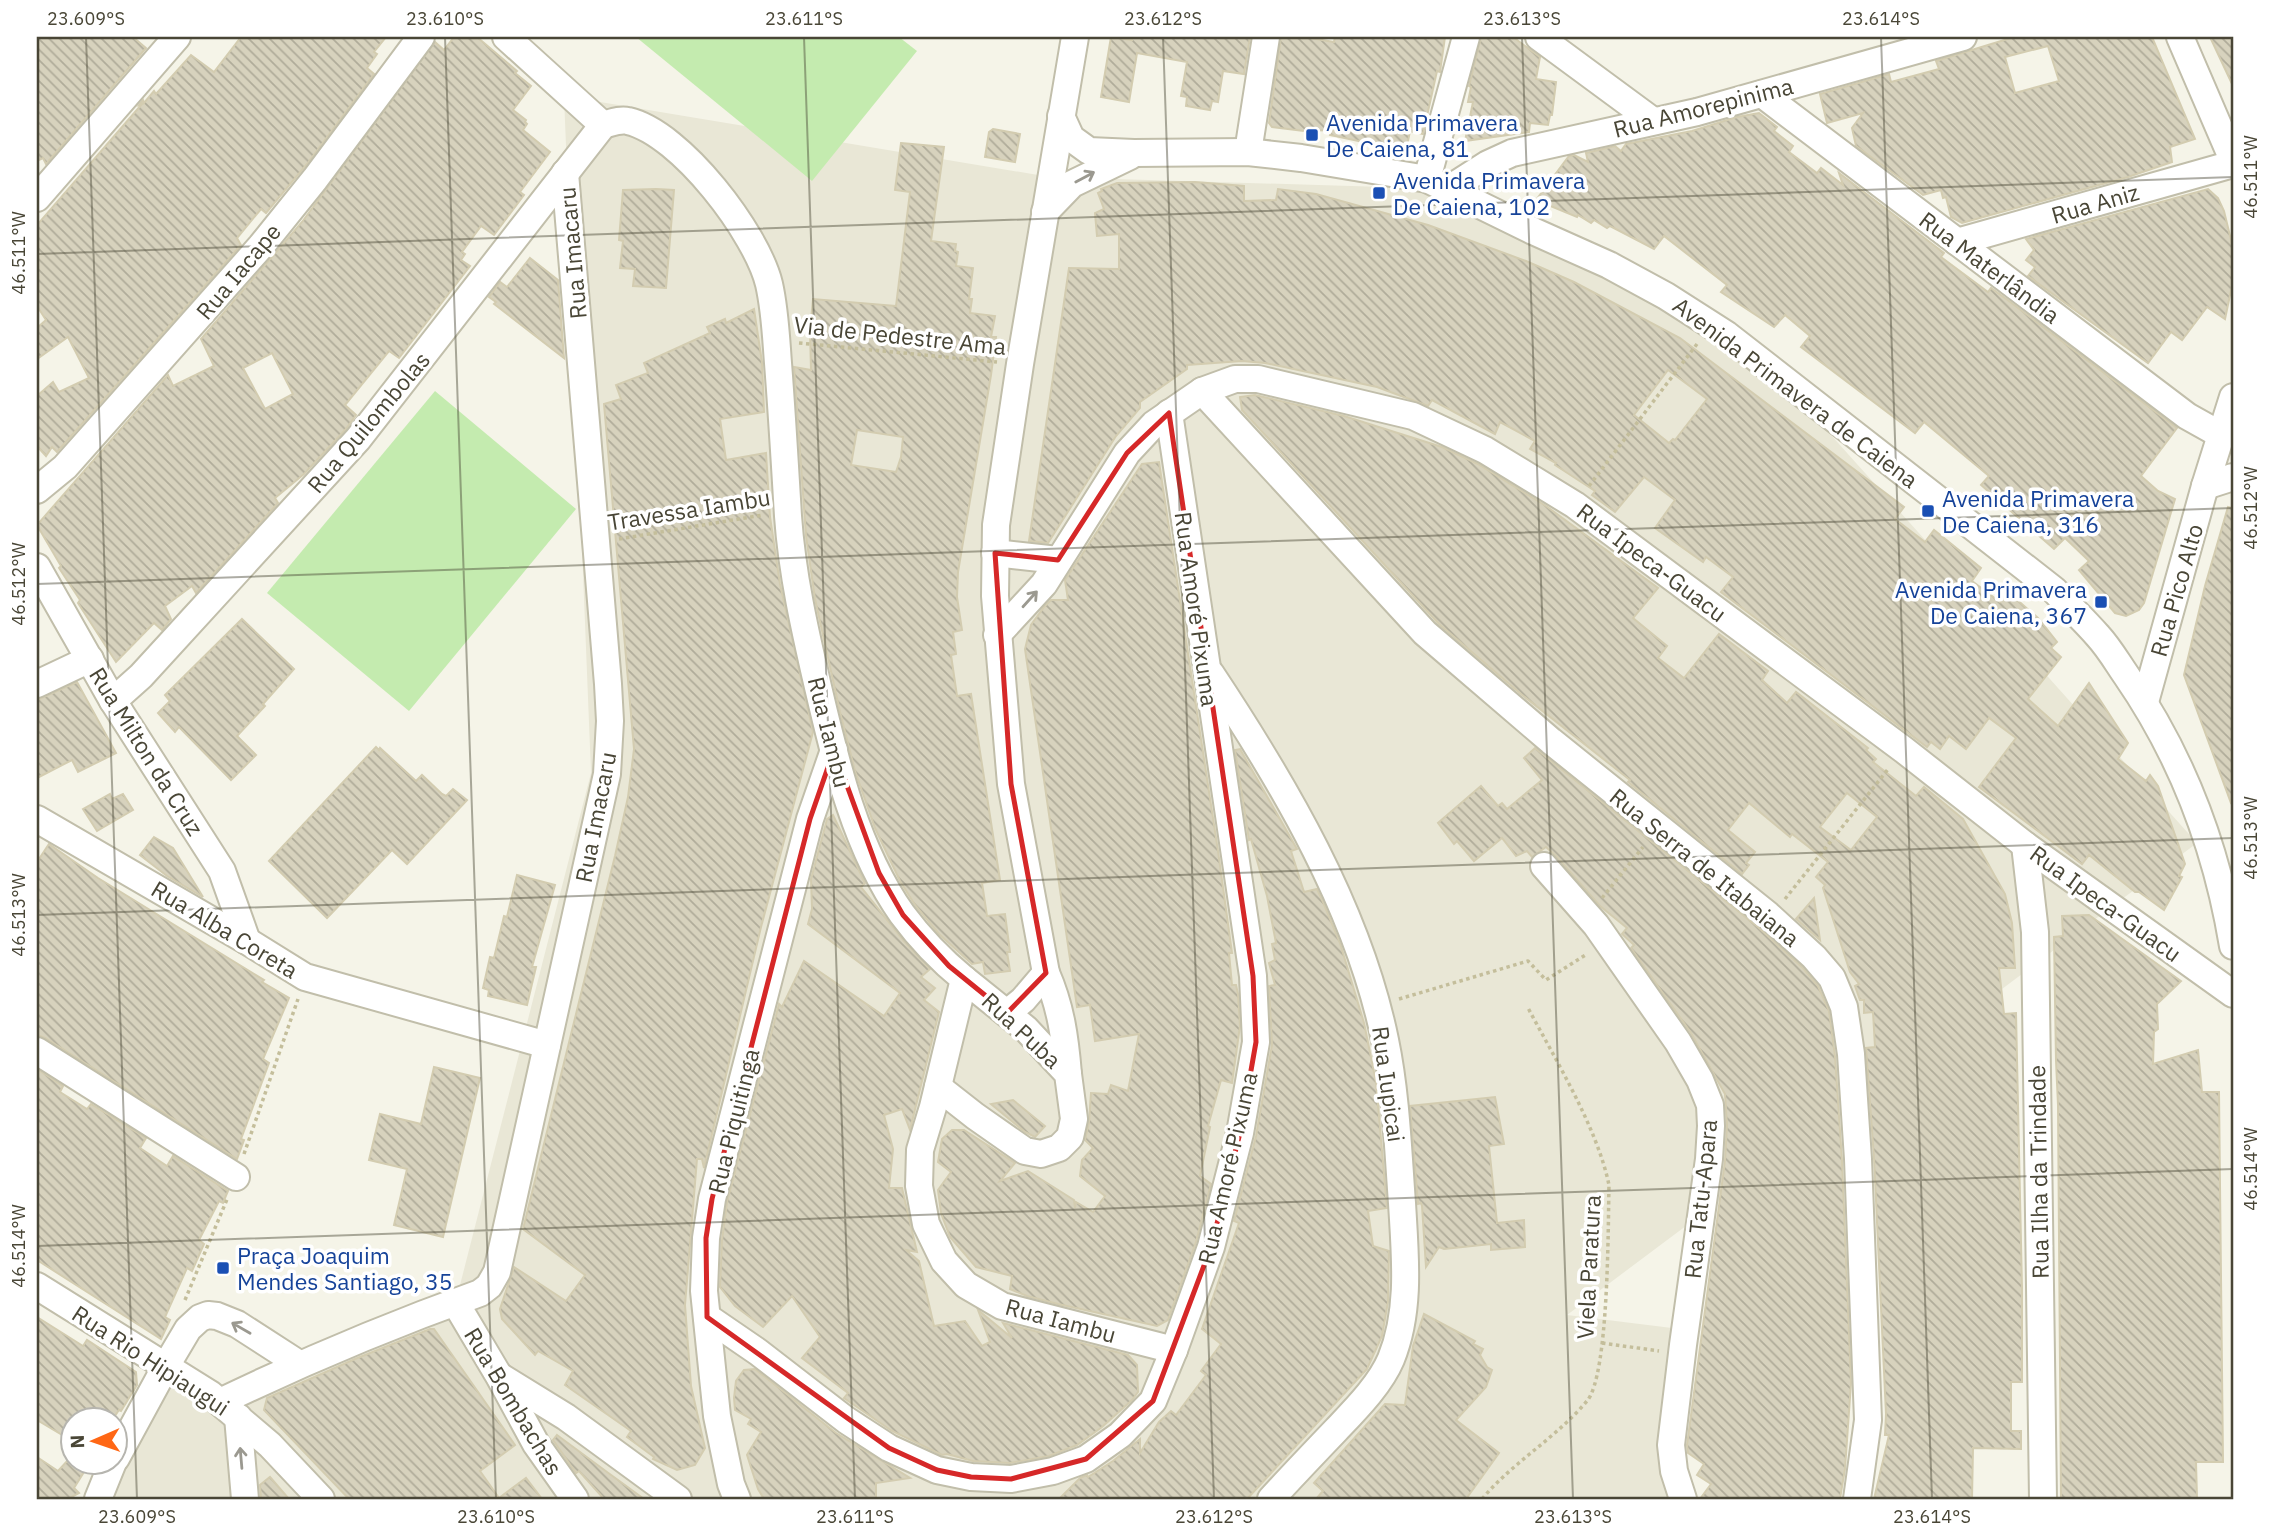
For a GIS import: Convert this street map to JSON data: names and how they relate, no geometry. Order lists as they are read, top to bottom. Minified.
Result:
{"streets":{"street":["Rua Amorepinima","Rua Aniz","Rua Imacaru","Rua Materlândia","Rua Iacape","Avenida Primavera de Caiena","Rua Quilombolas","Rua Ipeca-Guacu","Rua Pico Alto","Rua Amoré Pixuma","Rua Iambu","Rua Milton da Cruz","Rua Serra de Itabaiana","Rua Alba Coreta","Rua Puba","Rua Iupicai","Rua Piquitinga","Rua Ilha da Trindade","Rua Tatu-Apara","Rua Rio Hipiaugui","Rua Bombachas"],"path":["Via de Pedestre Ama","Travessa Iambu","Viela Paratura"]},"crossings":[["Rua Amorepinima","Rua Materlândia"],["Rua Amorepinima","Avenida Primavera de Caiena"],["Rua Aniz","Rua Materlândia"],["Rua Imacaru","Rua Quilombolas"],["Rua Imacaru","Travessa Iambu"],["Rua Imacaru","Rua Alba Coreta"],["Rua Imacaru","Rua Rio Hipiaugui"],["Rua Imacaru","Rua Bombachas"],["Rua Materlândia","Rua Pico Alto"],["Via de Pedestre Ama","Rua Iambu"],["Avenida Primavera de Caiena","Rua Pico Alto"],["Rua Quilombolas","Rua Iambu"],["Rua Quilombolas","Rua Milton da Cruz"],["Travessa Iambu","Rua Iambu"],["Rua Ipeca-Guacu","Rua Amoré Pixuma"],["Rua Ipeca-Guacu","Rua Serra de Itabaiana"],["Rua Ipeca-Guacu","Rua Ilha da Trindade"],["Rua Amoré Pixuma","Rua Iambu"],["Rua Amoré Pixuma","Rua Iupicai"],["Rua Amoré Pixuma","Rua Piquitinga"],["Rua Iambu","Rua Puba"],["Rua Iambu","Rua Piquitinga"],["Rua Milton da Cruz","Rua Alba Coreta"]],"places":{"transit":["Avenida Primavera De Caiena, 81","Avenida Primavera De Caiena, 102","Avenida Primavera De Caiena, 316","Avenida Primavera De Caiena, 367","Praça Joaquim Mendes Santiago, 35"]},"north":"left","coordinates":["23.609°S","23.610°S","23.611°S","23.612°S","23.613°S","23.614°S","46.511°W","46.512°W","46.513°W","46.514°W"]}
